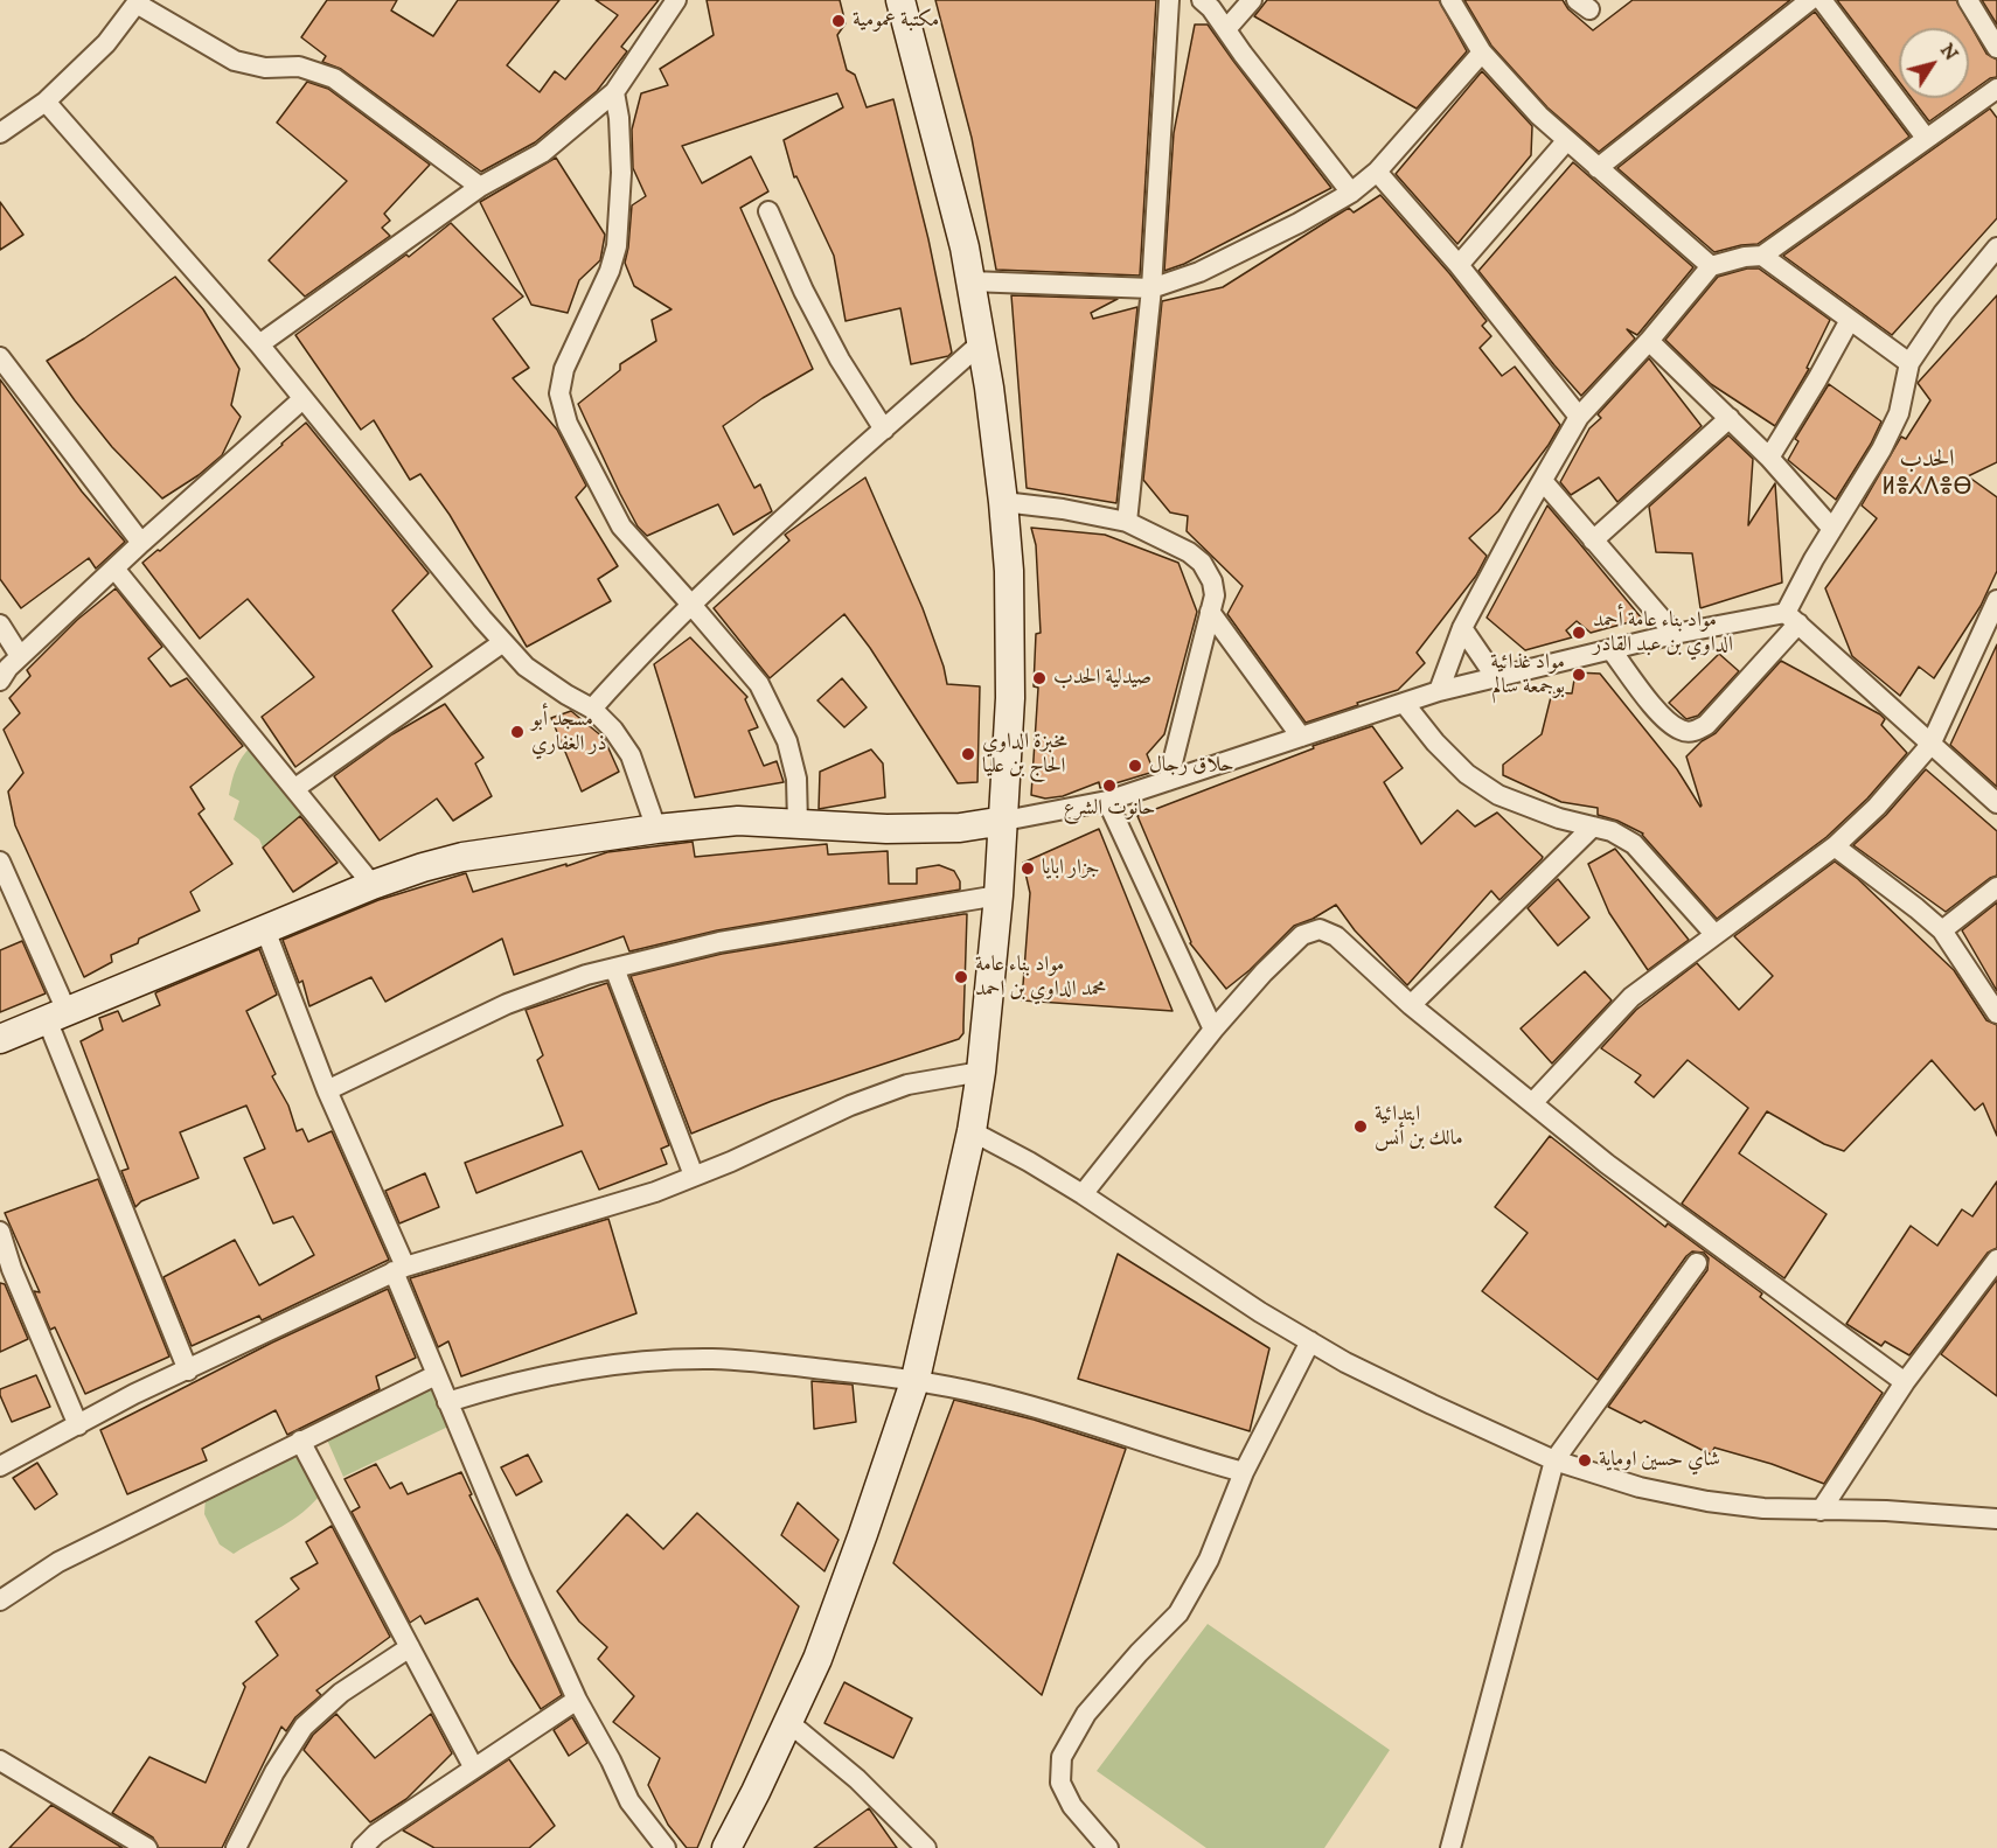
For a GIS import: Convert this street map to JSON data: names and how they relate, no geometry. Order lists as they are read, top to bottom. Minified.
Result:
{"districts":["الحدب ⵍⴻⵃⴷⴻⴱ"],"places":["مكتبة عمومية","مواد بناء عامة أحمد الداوي بن عبد القادر","مواد غذائية بوجمعة سالم","صيدلية الحدب","مسجد أبو ذر الغفاري","مخبزة الداوي الحاج بن عليا","حلاق رجال","حانوت الشرع","جزار ابايا","مواد بناء عامة محمد الداوي بن احمد","ابتدائية مالك بن أنس","شاي حسين اوماية"],"north":"top right"}
